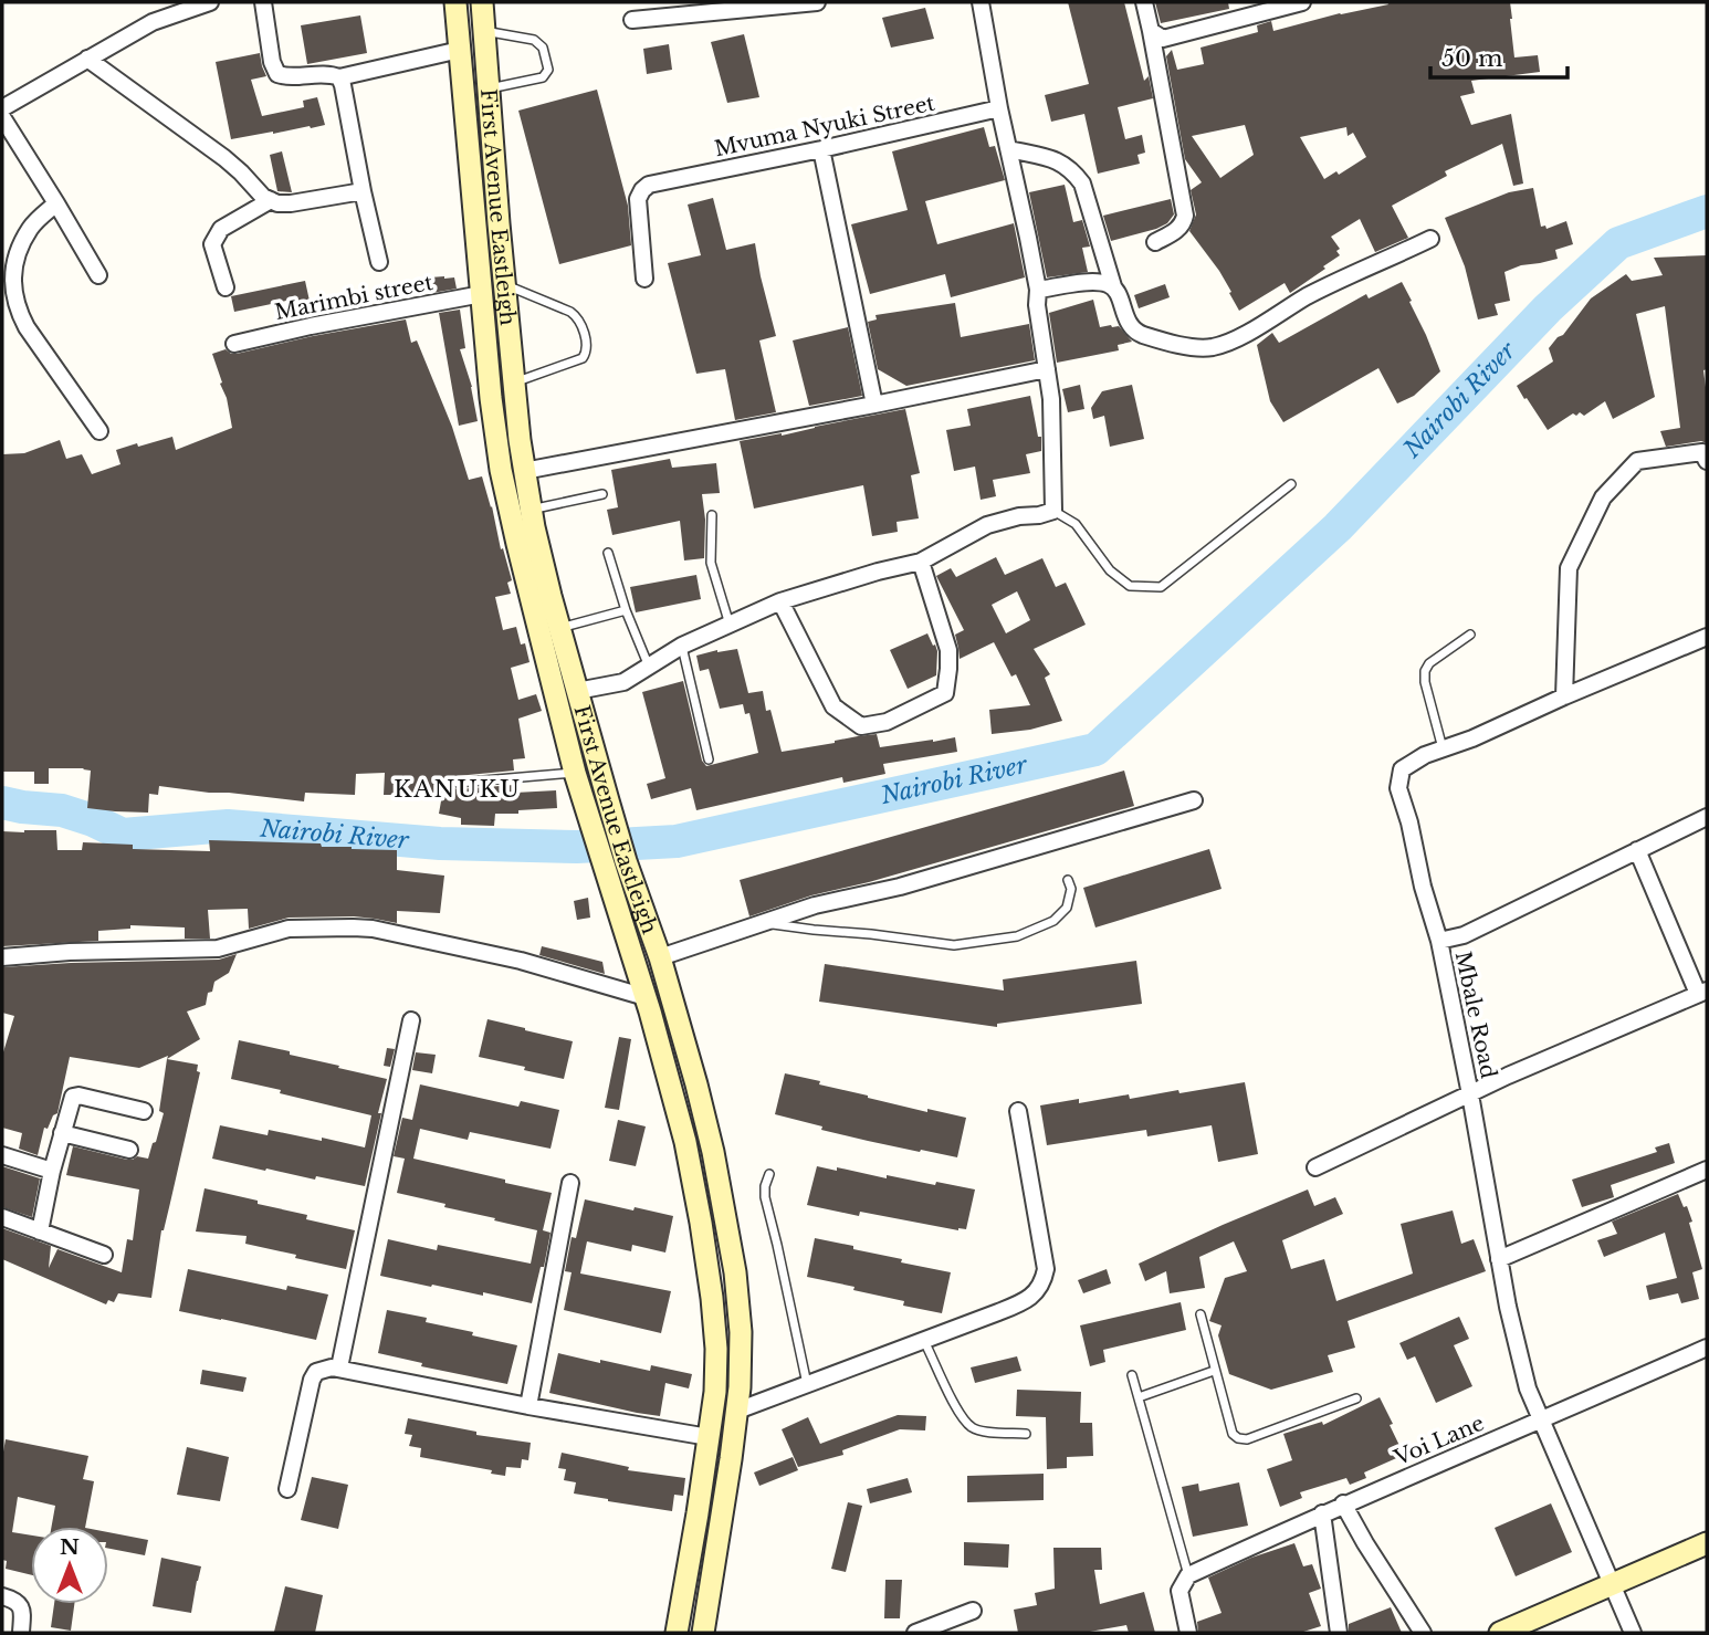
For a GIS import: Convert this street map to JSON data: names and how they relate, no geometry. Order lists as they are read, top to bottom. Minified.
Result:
{"streets":{"main road":["First Avenue Eastleigh"],"street":["Mvuma Nyuki Street","Marimbi street","Mbale Road","Voi Lane"]},"crossings":[["First Avenue Eastleigh","Marimbi street"],["Mbale Road","Voi Lane"]],"districts":["KANUKU"],"water":["Nairobi River"],"scale_bar":"50 m","north":"top"}
